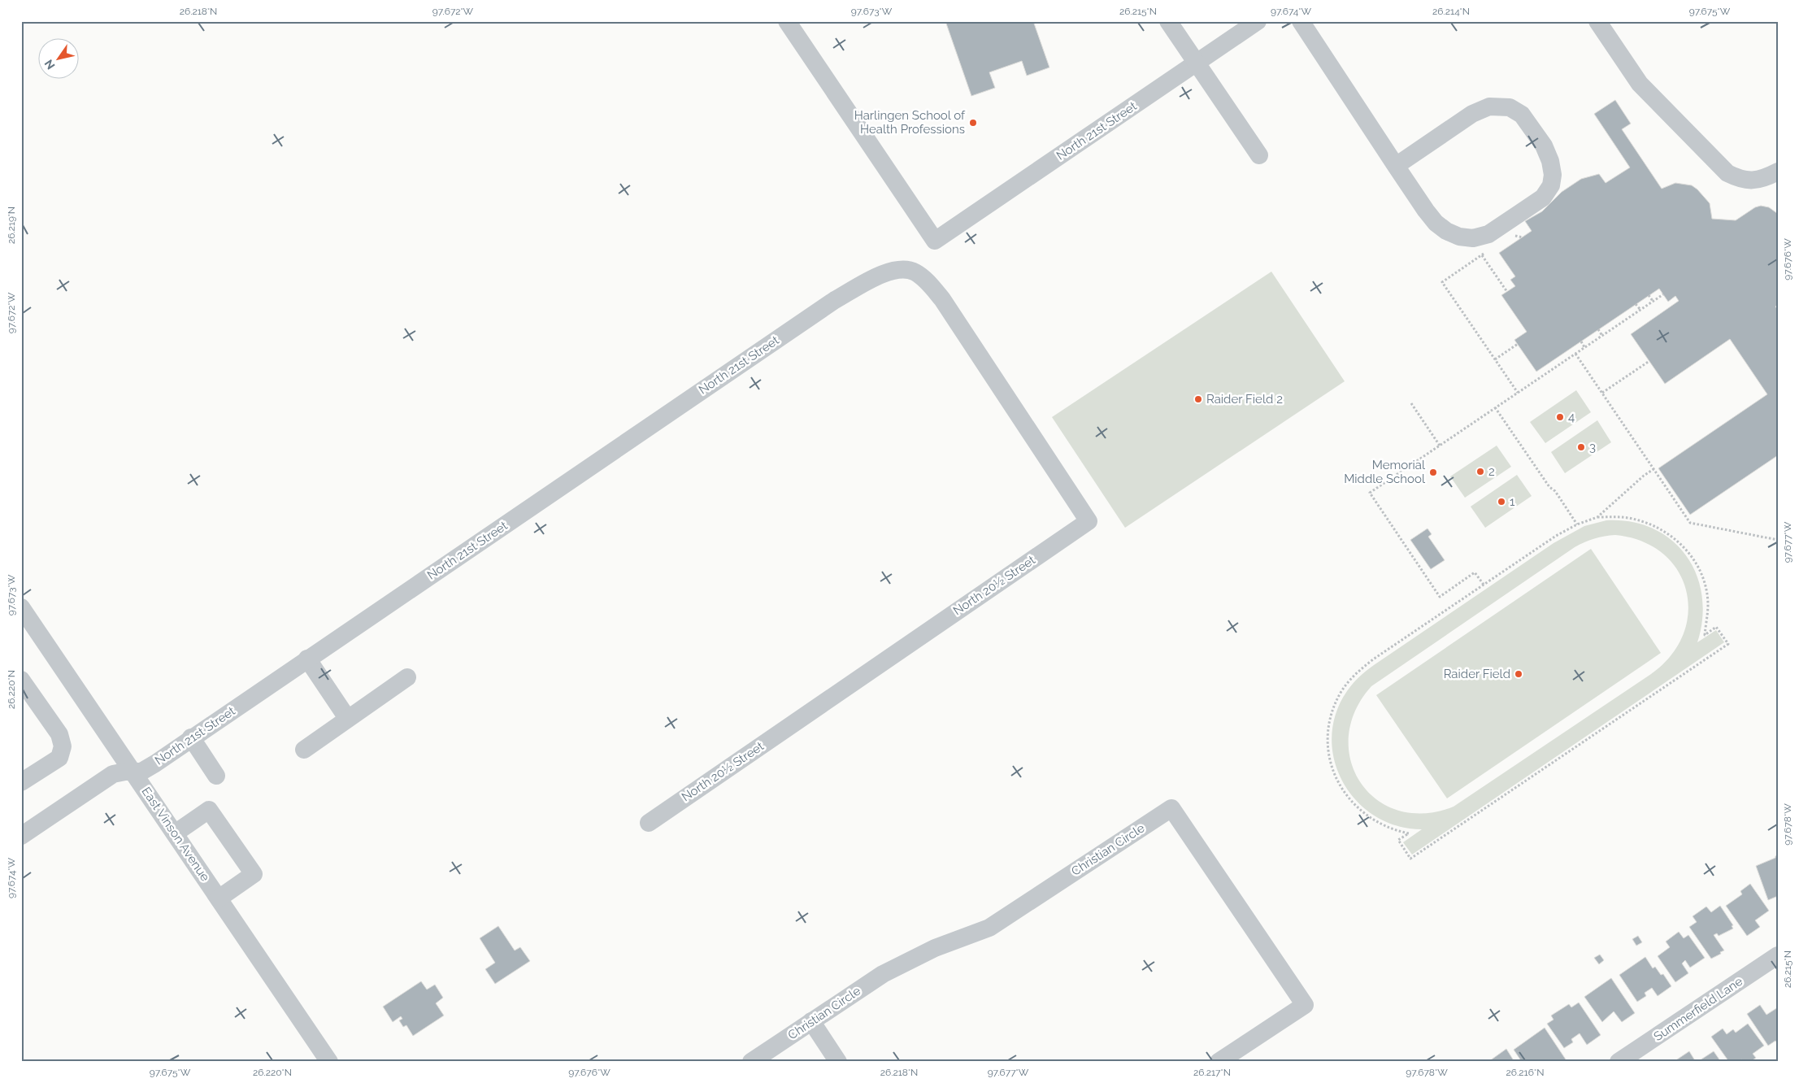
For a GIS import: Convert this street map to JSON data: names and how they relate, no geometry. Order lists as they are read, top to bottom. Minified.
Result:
{"streets":{"street":["North 21st Street","North 20½ Street","East Vinson Avenue","Christian Circle","Summerfield Lane"]},"crossings":[["North 21st Street","North 20½ Street"],["North 21st Street","East Vinson Avenue"]],"places":["Harlingen School of Health Professions","Raider Field 2","4","3","2","Memorial Middle School","1","Raider Field"],"north":"bottom left","coordinates":["26.218°N","97.672°W","97.673°W","26.215°N","97.674°W","26.214°N","97.675°W","26.219°N","97.676°W","97.677°W","26.220°N","97.678°W","26.217°N","26.216°N"]}
